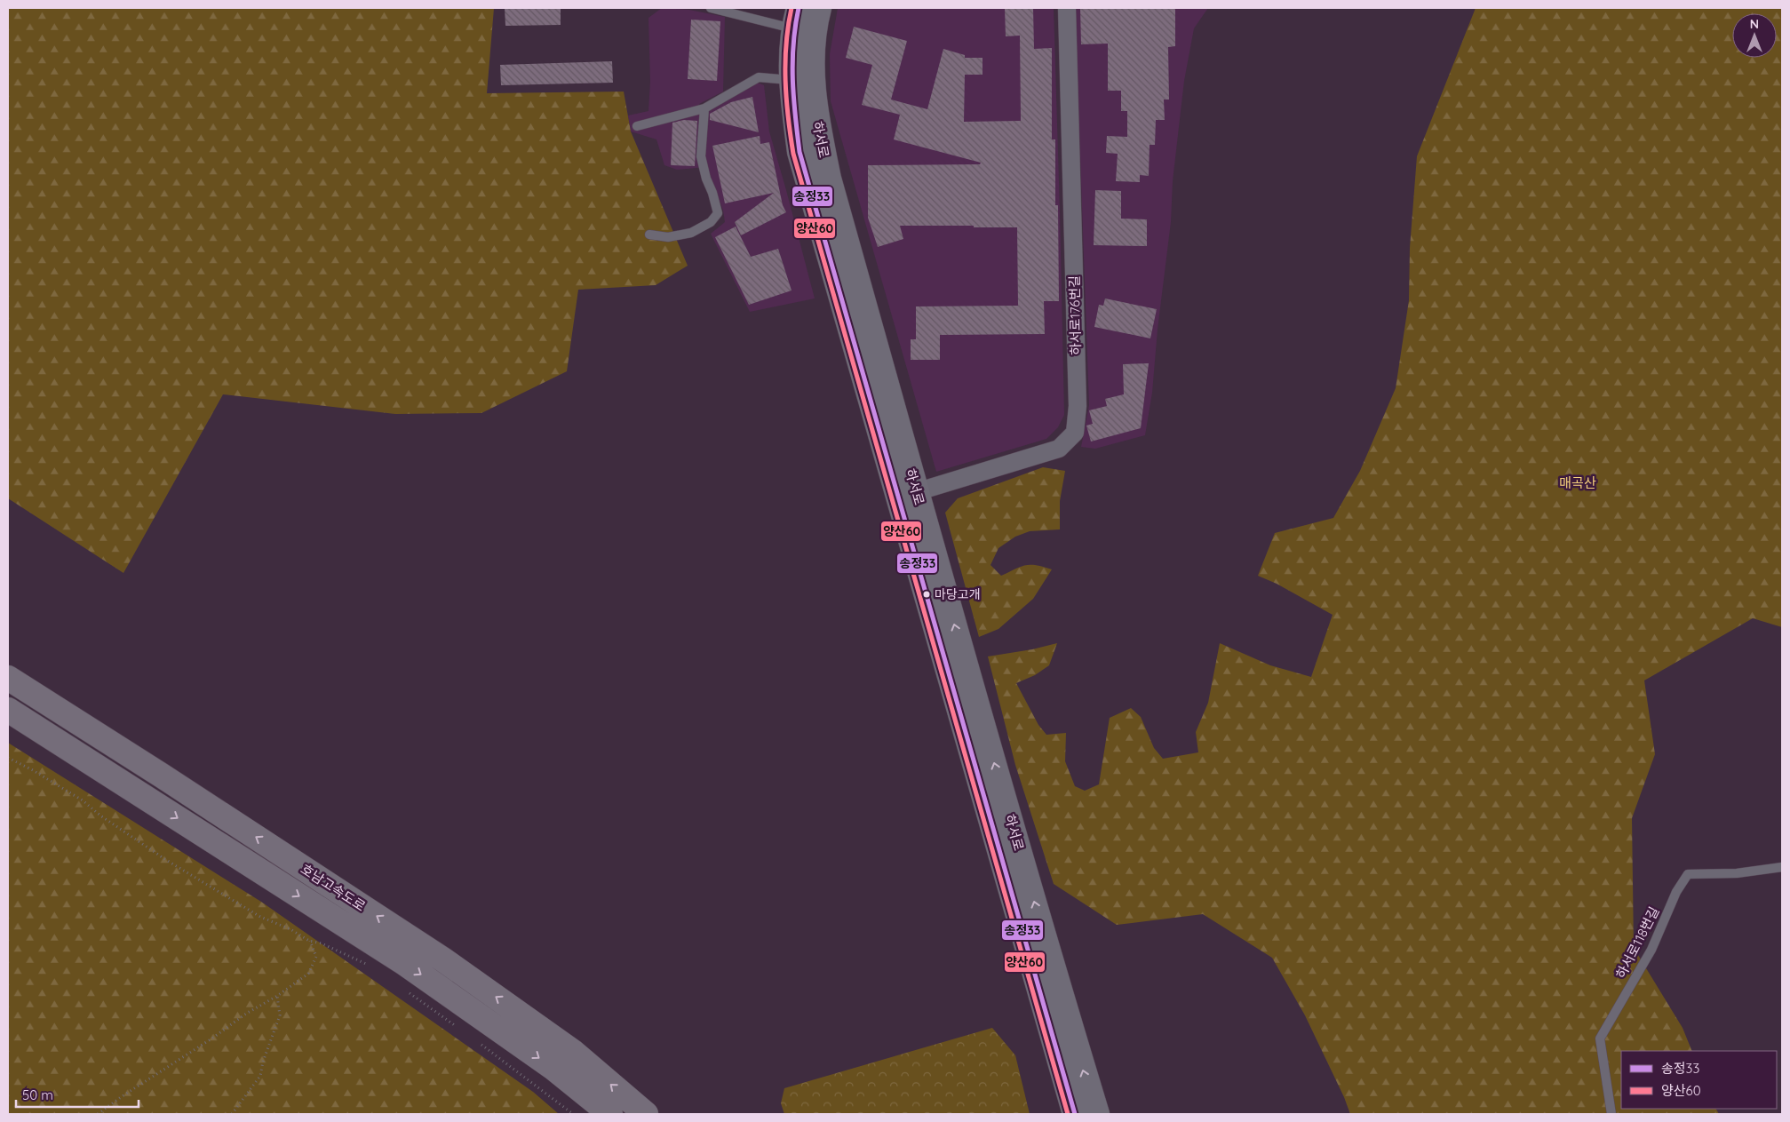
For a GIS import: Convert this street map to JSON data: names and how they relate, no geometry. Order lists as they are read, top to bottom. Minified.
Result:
{"streets":{"highway":["호남고속도로"],"main road":["하서로"],"street":["하서로176번길"],"lane":["하서로118번길"]},"crossings":[["하서로","하서로176번길"]],"parks":["매곡산"],"places":["마당고개"],"lines":["transit line 송정33","transit line 양산60"],"legend":["송정33","양산60"],"scale_bar":"50 m","north":"top"}
